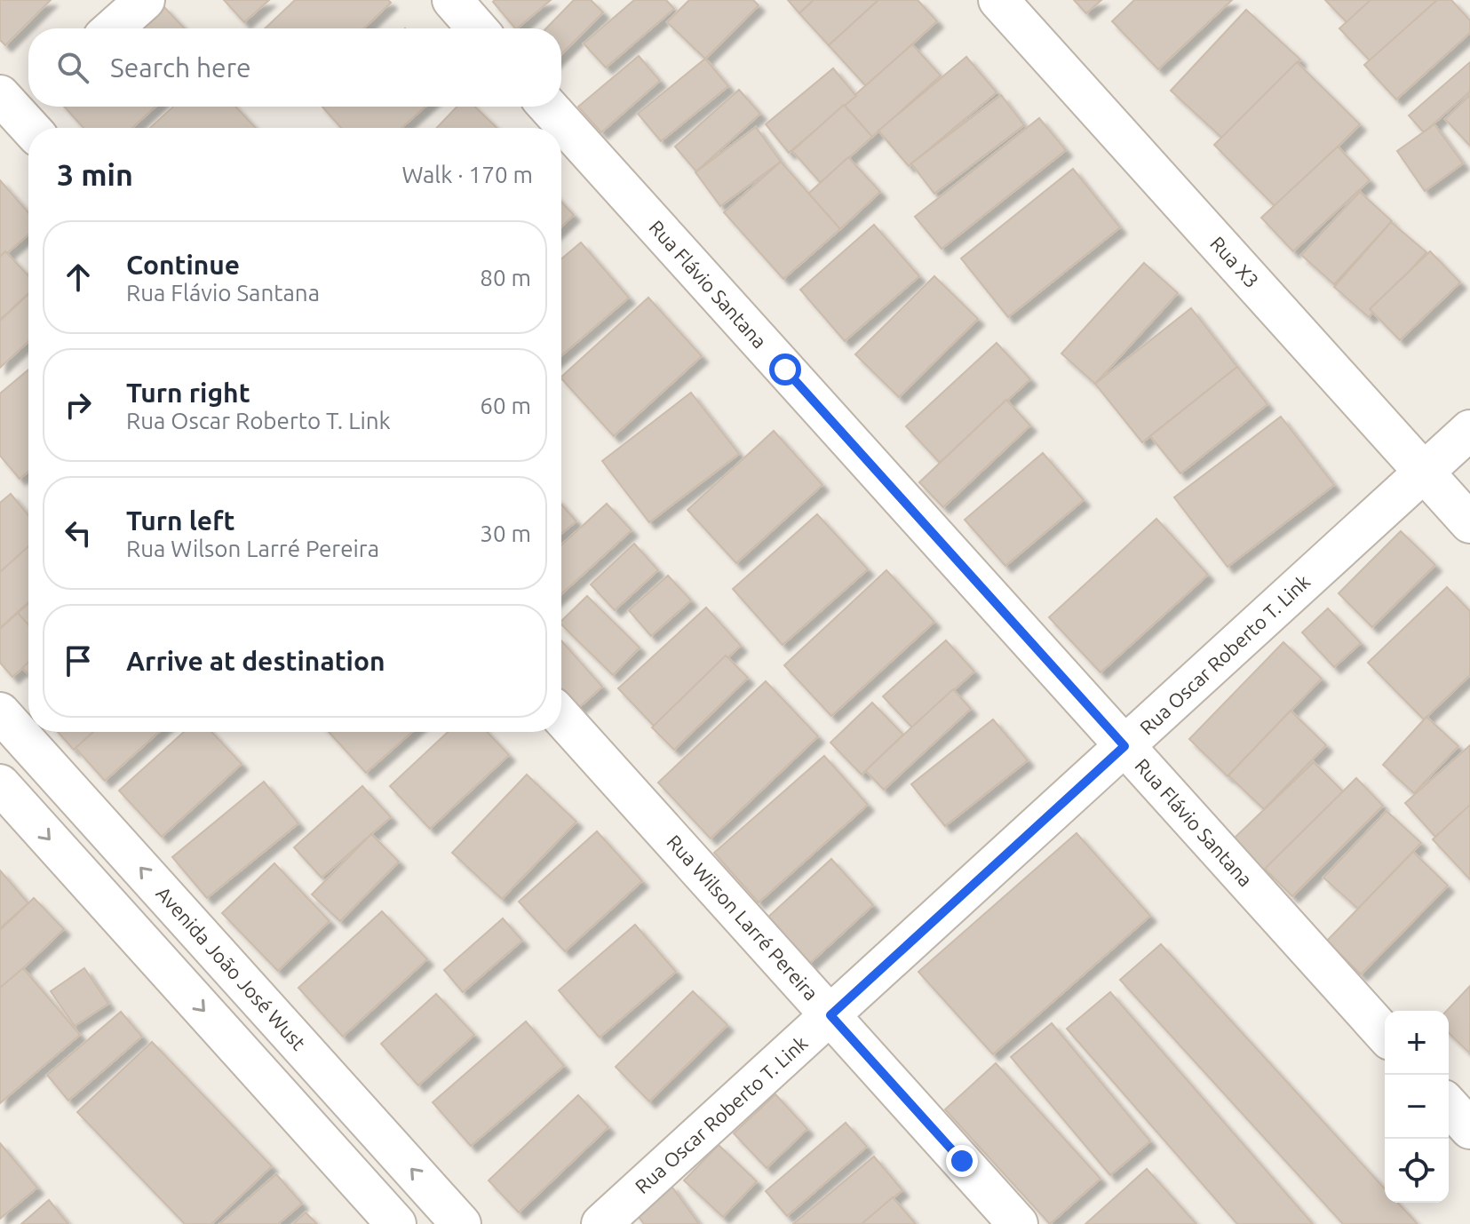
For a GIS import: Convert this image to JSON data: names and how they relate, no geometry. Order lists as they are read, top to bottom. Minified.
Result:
{"streets":{"street":["Rua X3","Rua Flávio Santana","Rua Oscar Roberto T. Link","Rua Wilson Larré Pereira","Avenida João José Wust"]},"crossings":[["Rua X3","Rua Oscar Roberto T. Link"],["Rua Flávio Santana","Rua Oscar Roberto T. Link"],["Rua Oscar Roberto T. Link","Rua Wilson Larré Pereira"]],"page":{"search":"Search here","heading":["3 min","Walk · 170 m"],"list":[["Continue","Rua Flávio Santana","80 m"],["Turn right","Rua Oscar Roberto T. Link","60 m"],["Turn left","Rua Wilson Larré Pereira","30 m"],"Arrive at destination"],"map_buttons":["+","−"]}}
